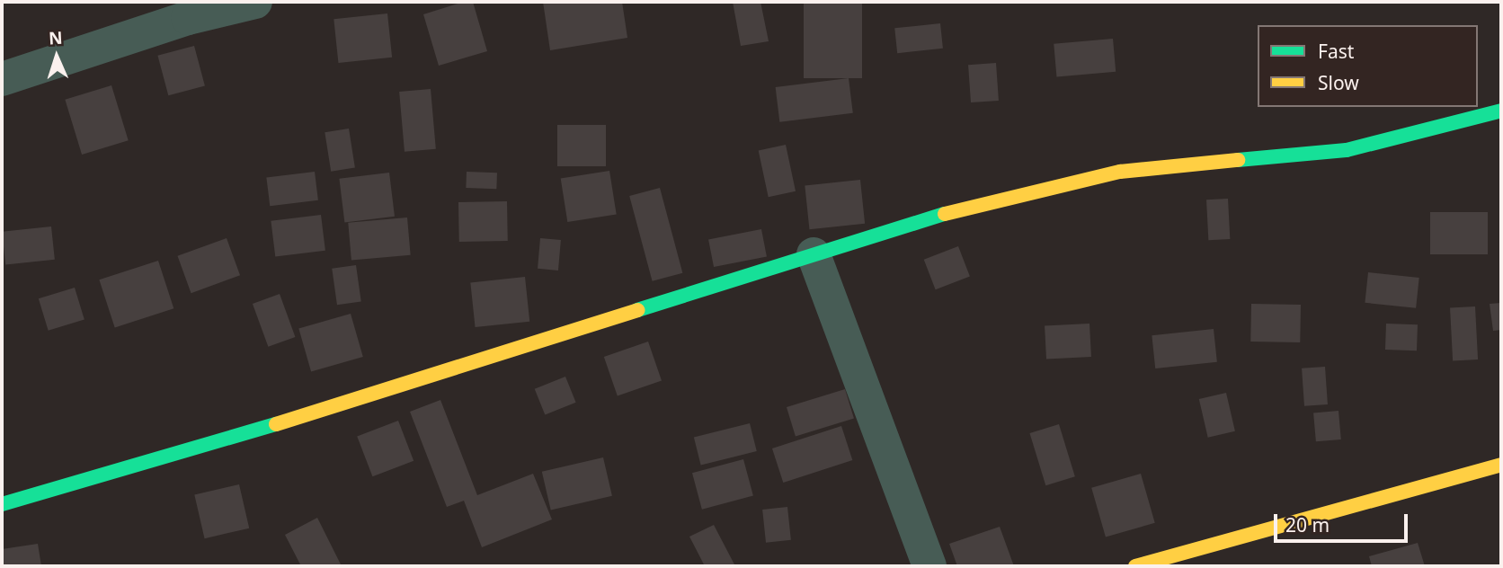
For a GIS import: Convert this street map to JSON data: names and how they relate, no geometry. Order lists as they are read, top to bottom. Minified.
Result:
{"legend":["Fast","Slow"],"scale_bar":"20 m","north":"top"}
